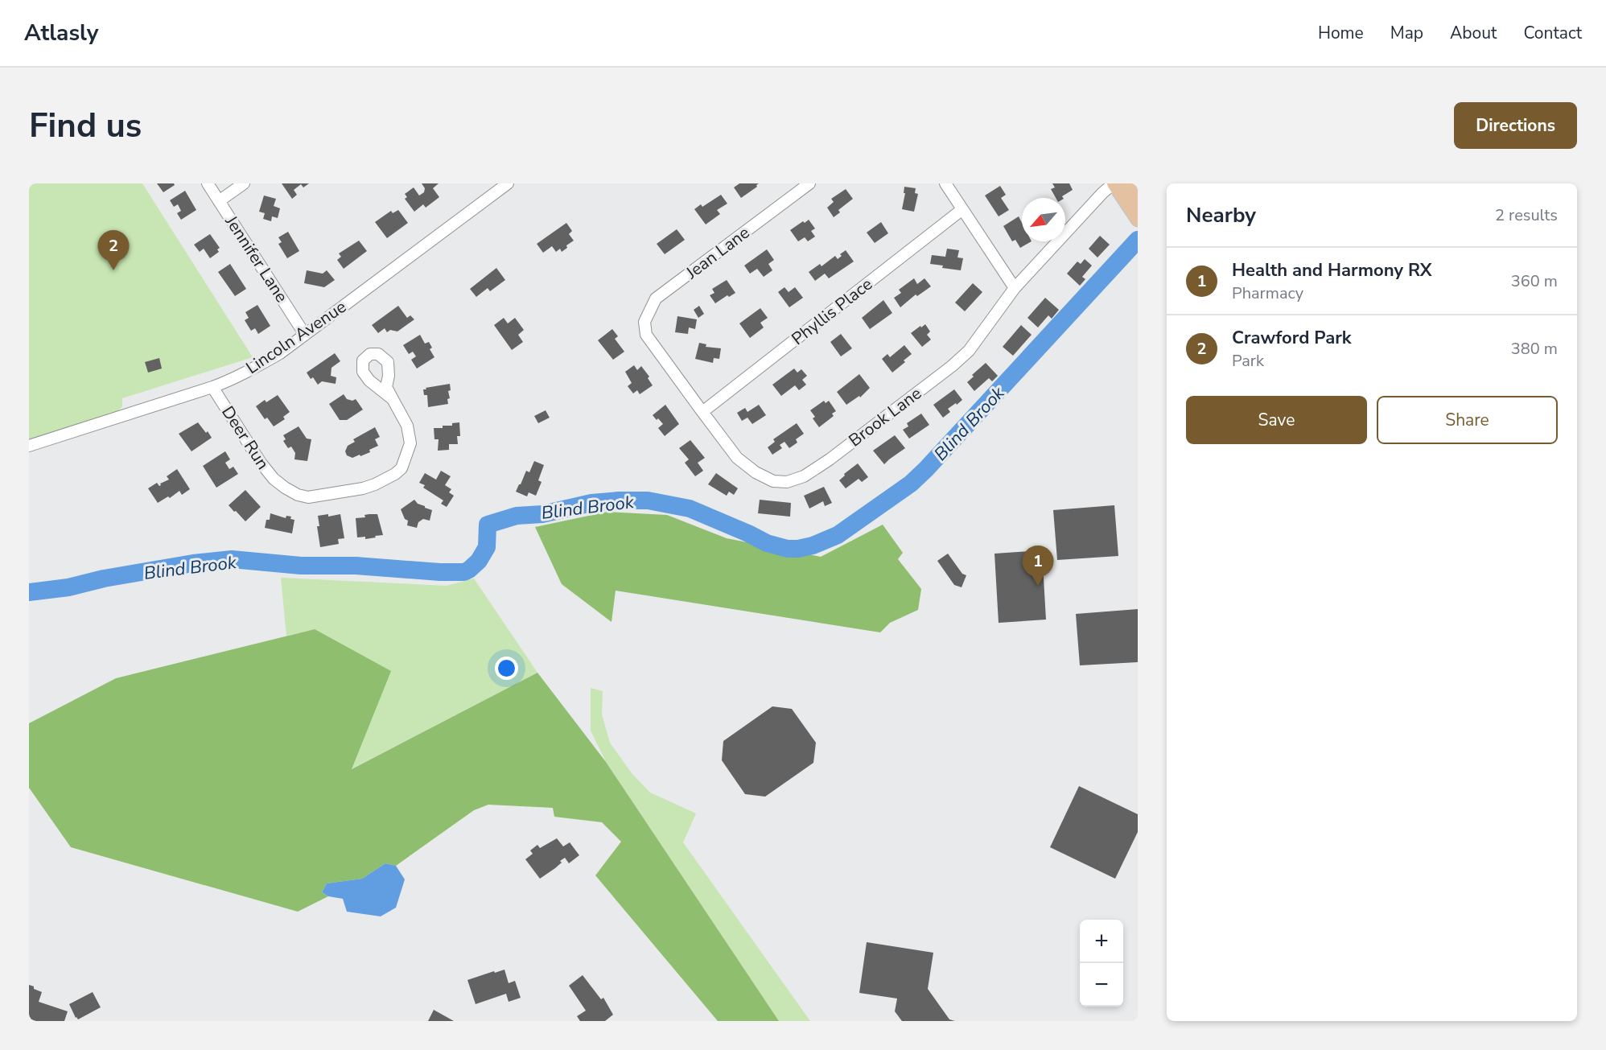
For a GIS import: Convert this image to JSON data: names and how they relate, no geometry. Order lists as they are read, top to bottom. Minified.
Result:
{"streets":{"street":["Jean Lane","Jennifer Lane","Phyllis Place","Lincoln Avenue","Brook Lane","Deer Run"]},"crossings":[["Jean Lane","Brook Lane"],["Jennifer Lane","Lincoln Avenue"],["Phyllis Place","Brook Lane"],["Lincoln Avenue","Deer Run"]],"water":["Blind Brook"],"north":"bottom left","page":{"header":"Atlasly","nav":["Home","Map","About","Contact"],"buttons":["Directions",["Save","Share"]],"title":"Find us","heading":["Nearby","2 results"],"pins":["2","1"],"list":[{"mark":"1","name":"Health and Harmony RX","note":"Pharmacy","value":"360 m"},{"mark":"2","name":"Crawford Park","note":"Park","value":"380 m"}],"map_buttons":["+","−"]}}
